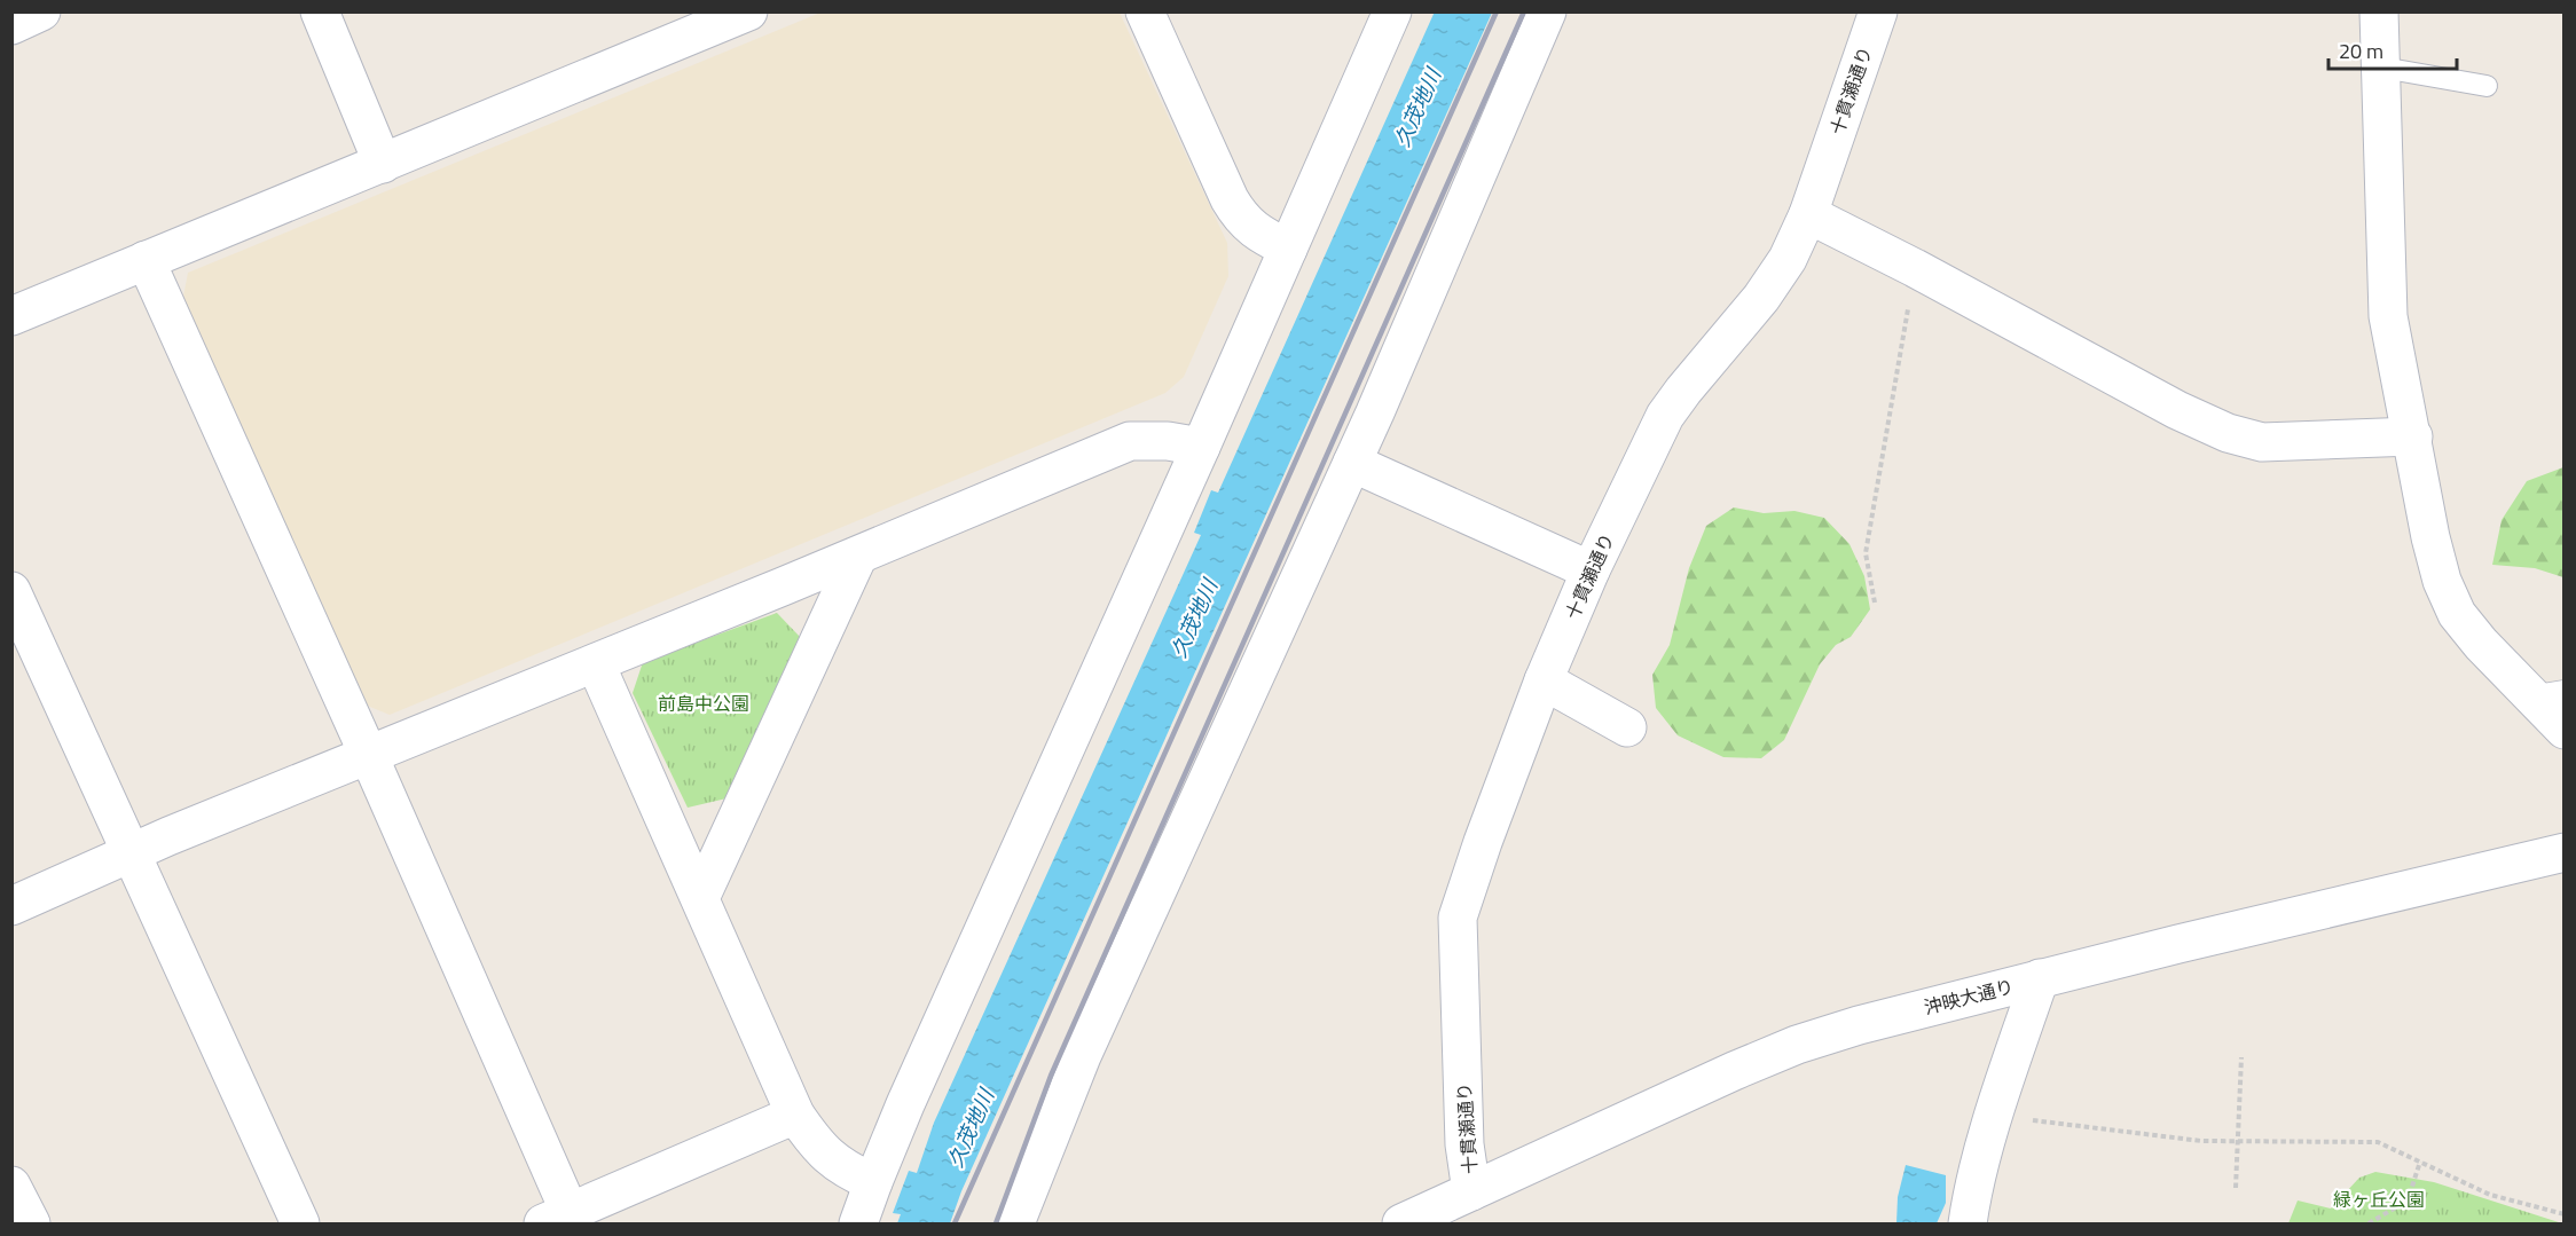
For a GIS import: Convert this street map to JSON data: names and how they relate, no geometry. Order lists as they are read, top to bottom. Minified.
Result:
{"streets":{"street":["十貫瀬通り","沖映大通り"]},"crossings":[["十貫瀬通り","沖映大通り"]],"water":["久茂地川"],"parks":["前島中公園","緑ヶ丘公園"],"scale_bar":"20 m"}
